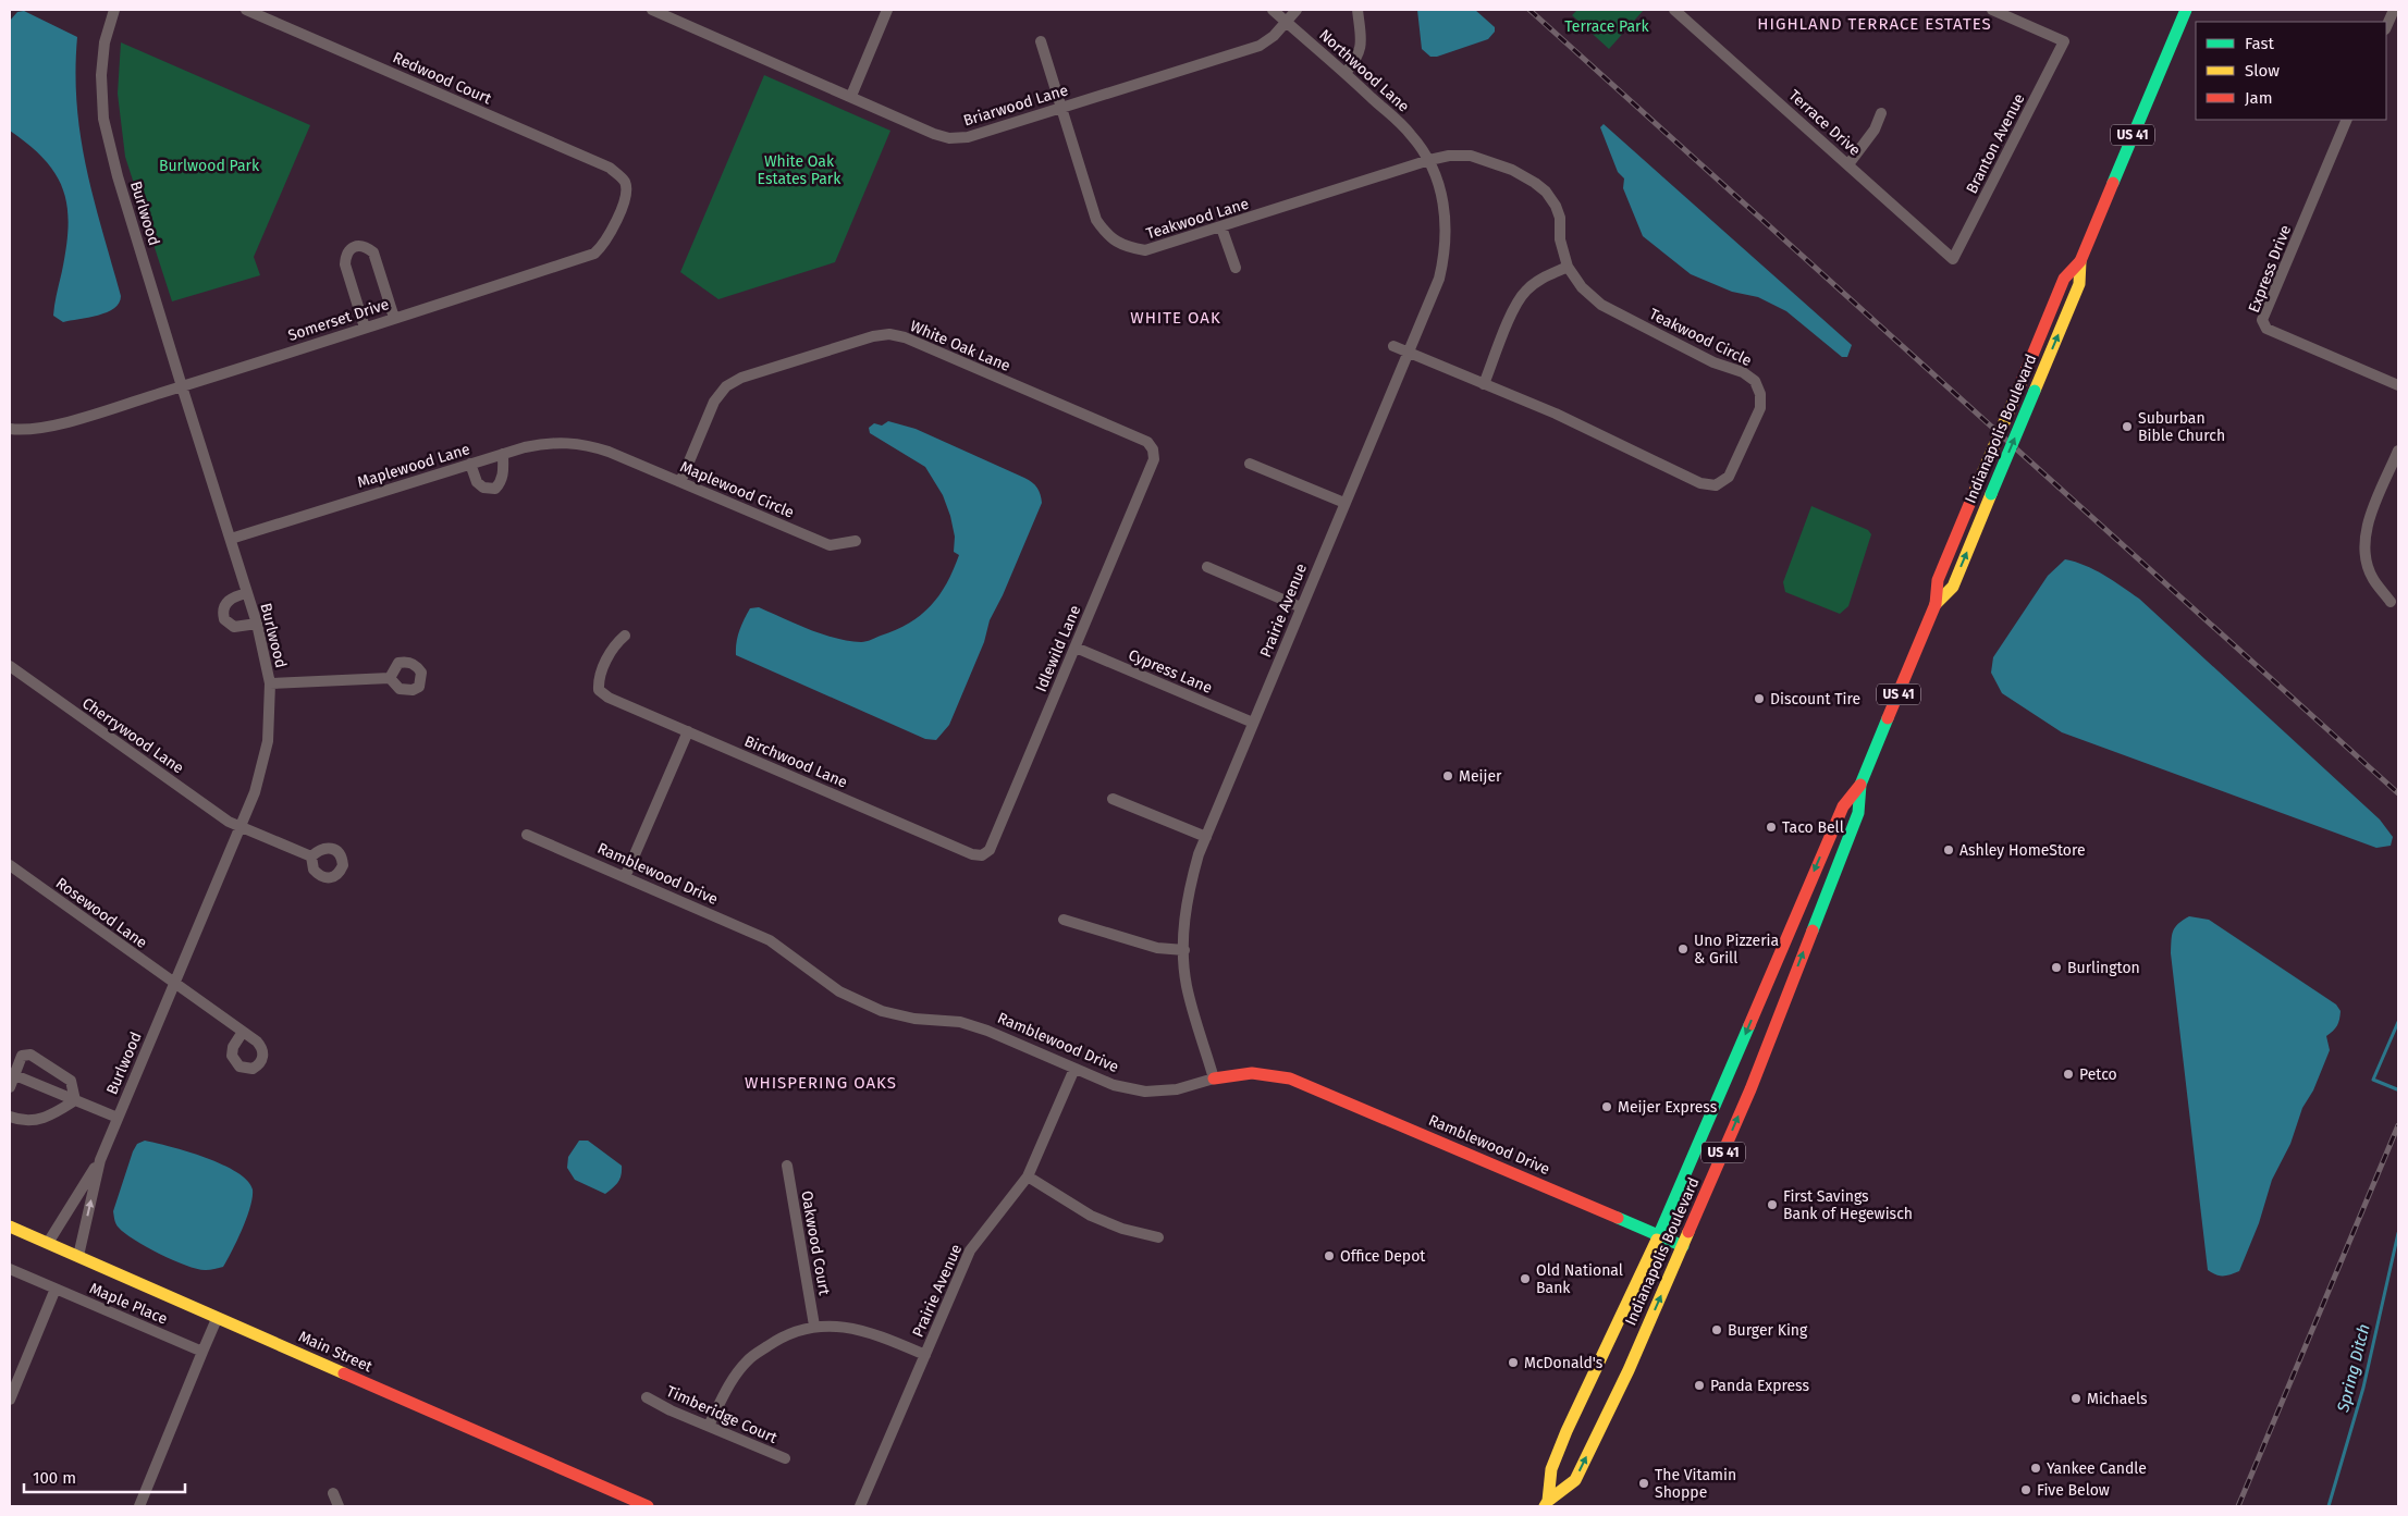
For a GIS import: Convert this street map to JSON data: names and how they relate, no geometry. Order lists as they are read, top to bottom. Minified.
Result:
{"streets":{"main road":["US 41","Indianapolis Boulevard","Ramblewood Drive","Main Street"],"street":["Northwood Lane","Redwood Court","Briarwood Lane","Terrace Drive","Branton Avenue","Burlwood","Teakwood Lane","Express Drive","Somerset Drive","Teakwood Circle","White Oak Lane","Maplewood Lane","Maplewood Circle","Prairie Avenue","Idlewild Lane","Cypress Lane","Cherrywood Lane","Birchwood Lane","Rosewood Lane","Oakwood Court","Maple Place","Timberidge Court"]},"crossings":[["Northwood Lane","Briarwood Lane"],["Northwood Lane","Teakwood Lane"],["Northwood Lane","Teakwood Circle"],["Northwood Lane","Prairie Avenue"],["Redwood Court","Somerset Drive"],["Briarwood Lane","Teakwood Lane"],["Terrace Drive","Branton Avenue"],["Burlwood","Somerset Drive"],["Burlwood","Maplewood Lane"],["Burlwood","Cherrywood Lane"],["Burlwood","Rosewood Lane"],["Burlwood","Main Street"],["Teakwood Lane","Teakwood Circle"],["Teakwood Lane","Prairie Avenue"],["Teakwood Circle","Prairie Avenue"],["White Oak Lane","Maplewood Circle"],["White Oak Lane","Idlewild Lane"],["Indianapolis Boulevard","Ramblewood Drive"],["Maplewood Lane","Maplewood Circle"],["Prairie Avenue","Cypress Lane"],["Prairie Avenue","Ramblewood Drive"],["Idlewild Lane","Cypress Lane"],["Idlewild Lane","Birchwood Lane"]],"districts":["HIGHLAND TERRACE ESTATES","WHITE OAK","WHISPERING OAKS"],"water":["Spring Ditch"],"parks":["Terrace Park","White Oak Estates Park","Burlwood Park"],"places":["Suburban Bible Church","Discount Tire","Meijer","Taco Bell","Ashley HomeStore","Uno Pizzeria & Grill","Burlington","Petco","Meijer Express","First Savings Bank of Hegewisch","Office Depot","Old National Bank","Burger King","McDonald's","Panda Express","Michaels","Yankee Candle","The Vitamin Shoppe","Five Below"],"legend":["Fast","Slow","Jam"],"scale_bar":"100 m"}
